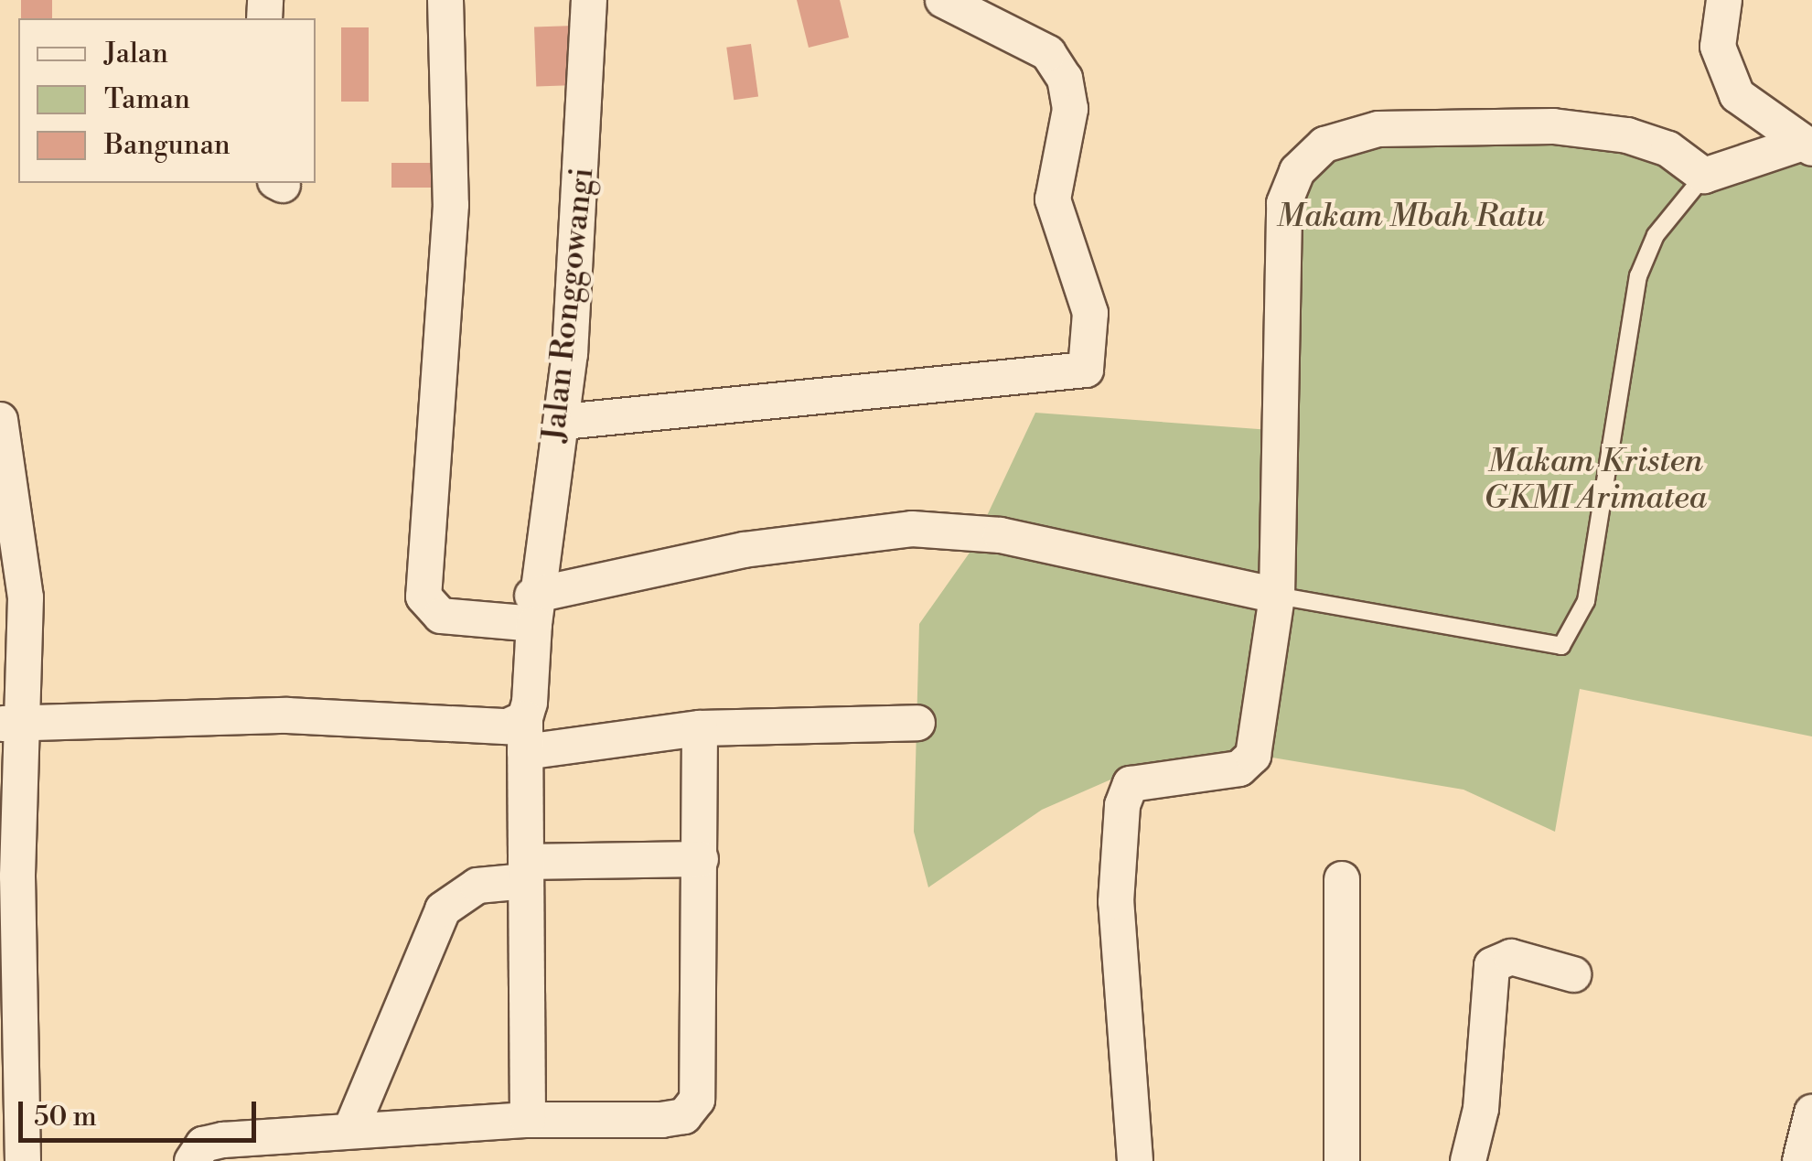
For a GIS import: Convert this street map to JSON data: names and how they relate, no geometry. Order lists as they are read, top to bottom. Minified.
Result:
{"streets":{"street":["Jalan Ronggowangi"]},"parks":["Makam Mbah Ratu","Makam Kristen GKMI Arimatea"],"legend":["Jalan","Taman","Bangunan"],"scale_bar":"50 m"}
